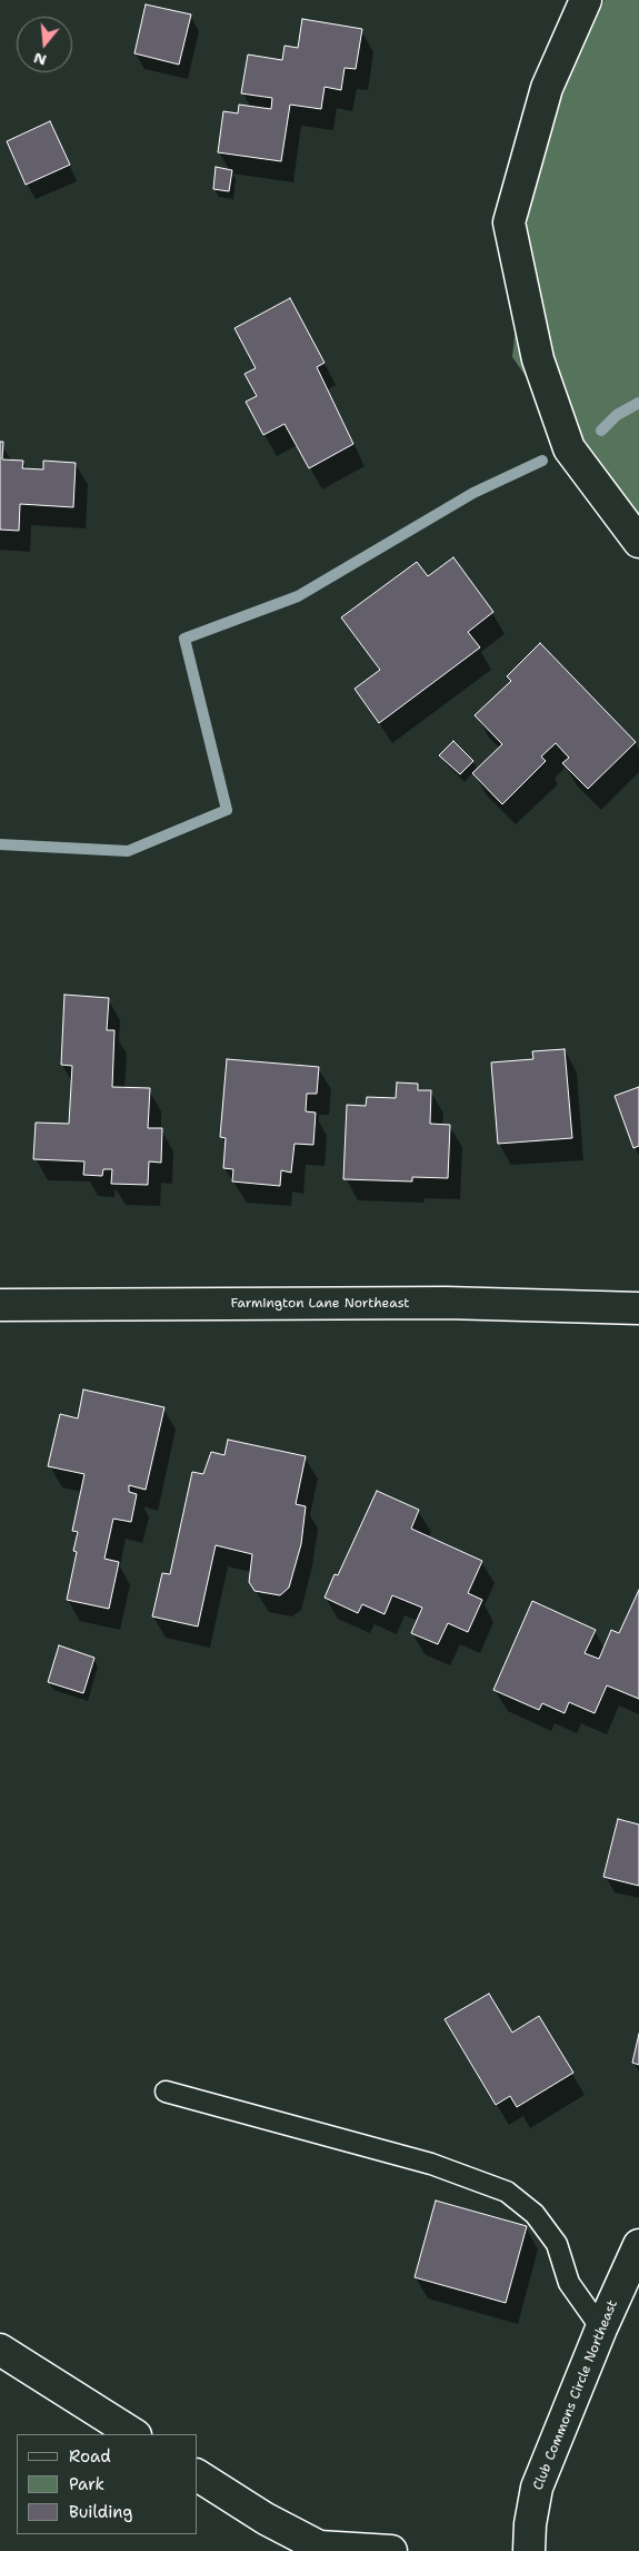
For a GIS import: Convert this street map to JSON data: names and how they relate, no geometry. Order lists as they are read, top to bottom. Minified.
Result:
{"streets":{"street":["Farmington Lane Northeast","Club Commons Circle Northeast"]},"legend":["Road","Park","Building"],"north":"bottom"}
